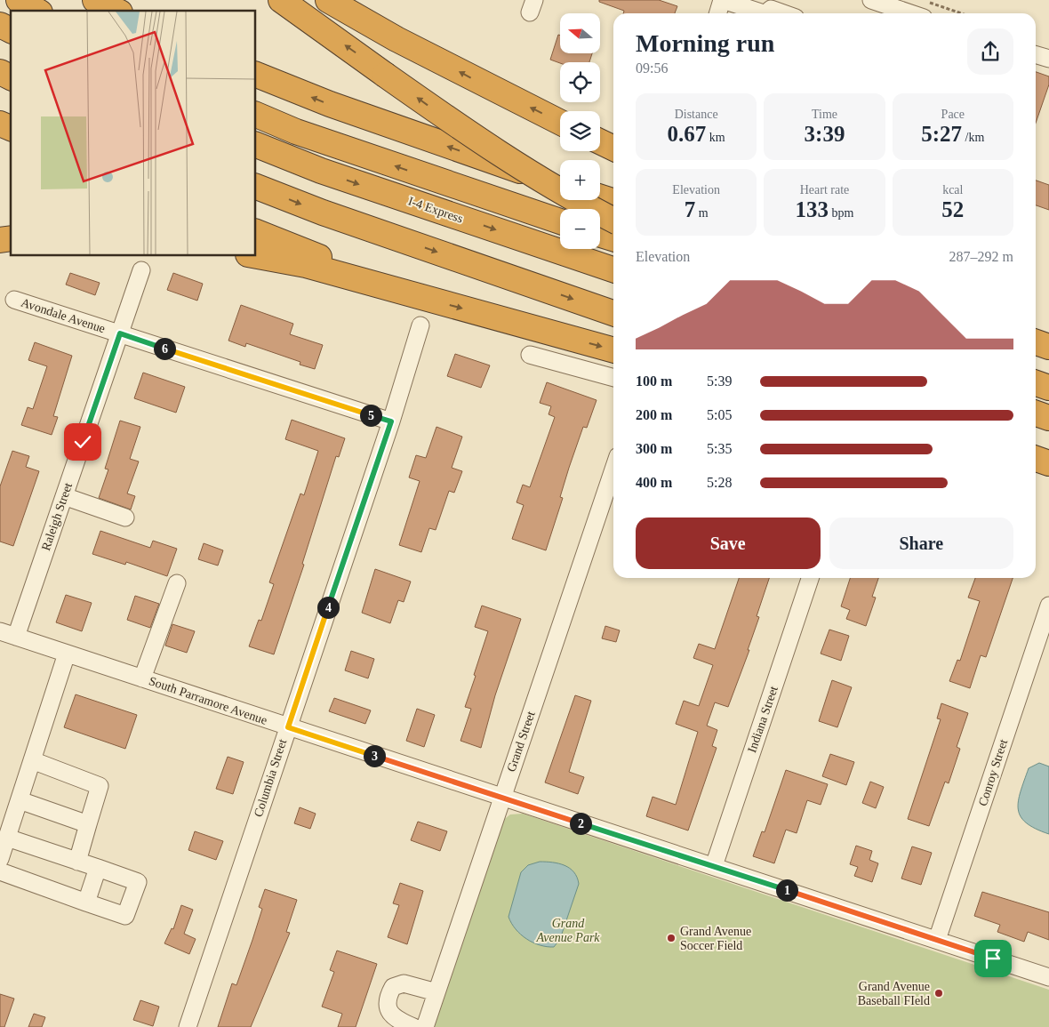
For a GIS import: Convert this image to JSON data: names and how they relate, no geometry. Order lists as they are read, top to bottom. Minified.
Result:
{"streets":{"highway":["I-4 Express"],"street":["Avondale Avenue","Raleigh Street","South Parramore Avenue","Indiana Street","Grand Street","Conroy Street","Columbia Street"]},"crossings":[["Avondale Avenue","Raleigh Street"],["Avondale Avenue","Columbia Street"],["Raleigh Street","South Parramore Avenue"],["South Parramore Avenue","Indiana Street"],["South Parramore Avenue","Grand Street"],["South Parramore Avenue","Conroy Street"],["South Parramore Avenue","Columbia Street"]],"parks":["Grand Avenue Park"],"places":["Grand Avenue Soccer Field","Grand Avenue Baseball FIeld"],"north":"left","page":{"map_buttons":["+","−"],"heading":["Morning run","09:56"],"stats":[["Distance","0.67 km"],["Time","3:39"],["Pace","5:27 /km"],["Elevation","7 m"],["Heart rate","133 bpm"],["kcal","52"]],"chart":["Elevation","287–292 m"],"pins":["6","5","4","3","2","1"],"list":[{"name":"100 m","note":"5:39"},{"name":"200 m","note":"5:05"},{"name":"300 m","note":"5:35"},{"name":"400 m","note":"5:28"}],"buttons":["Save","Share"]}}
